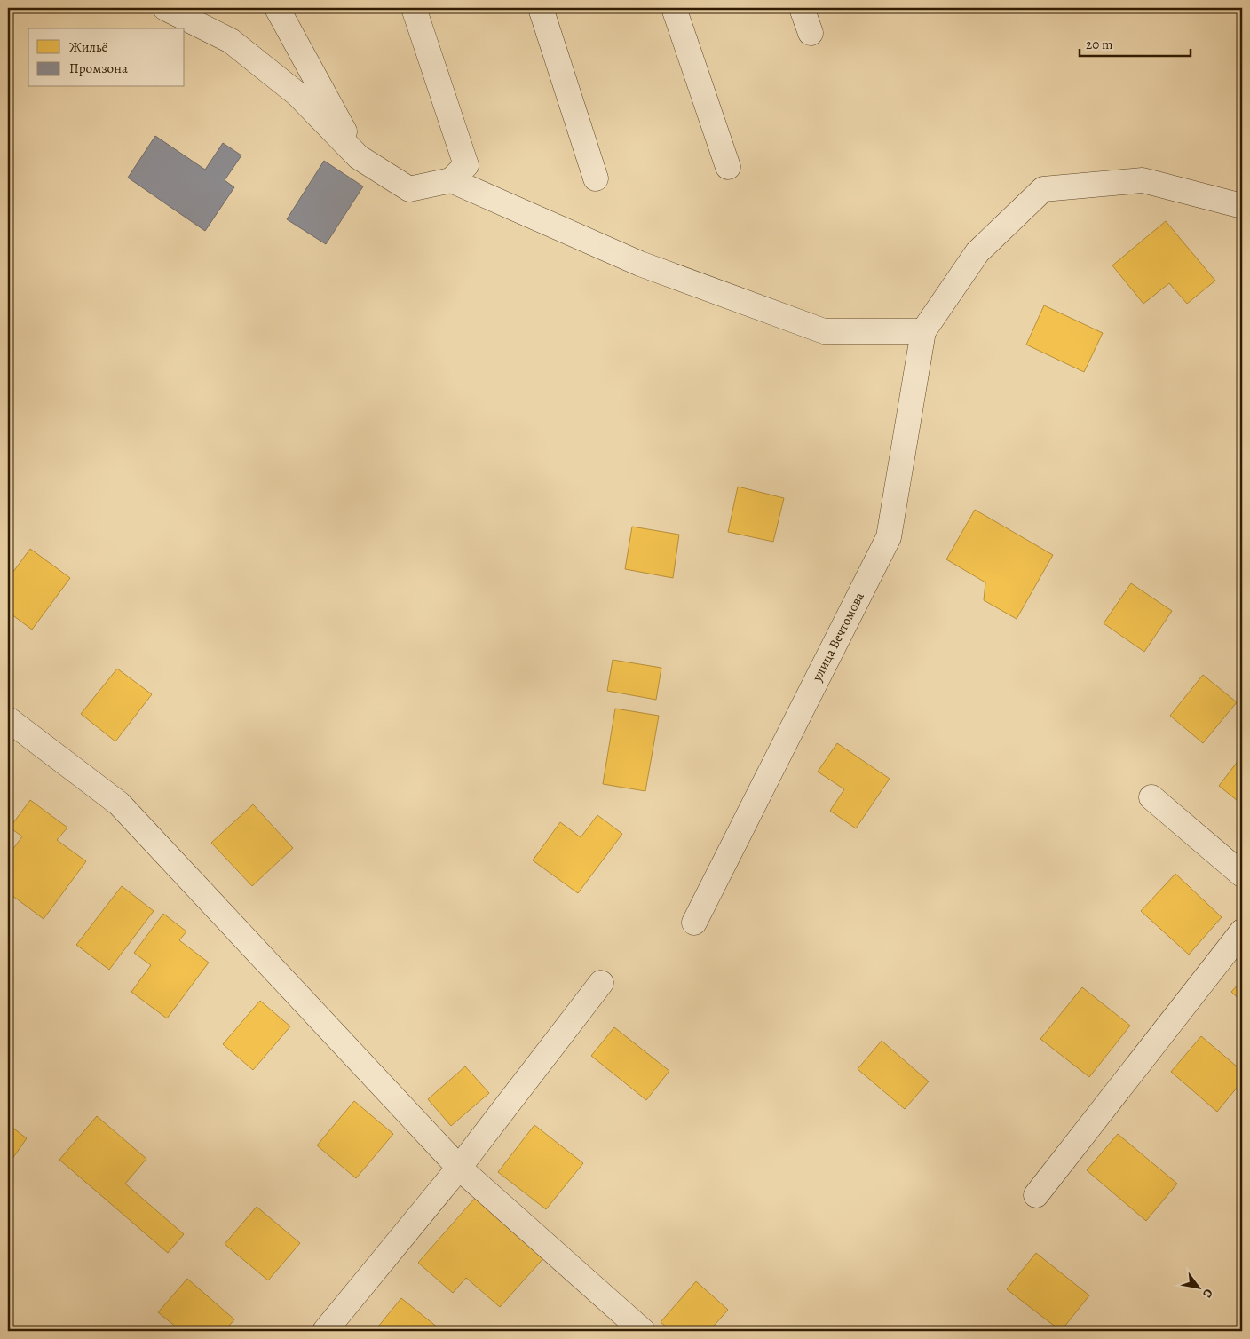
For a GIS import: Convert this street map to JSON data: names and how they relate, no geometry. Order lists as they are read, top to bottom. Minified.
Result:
{"streets":{"street":["улица Вечтомова"]},"legend":["Жильё","Промзона"],"scale_bar":"20 m","north":"bottom right"}
